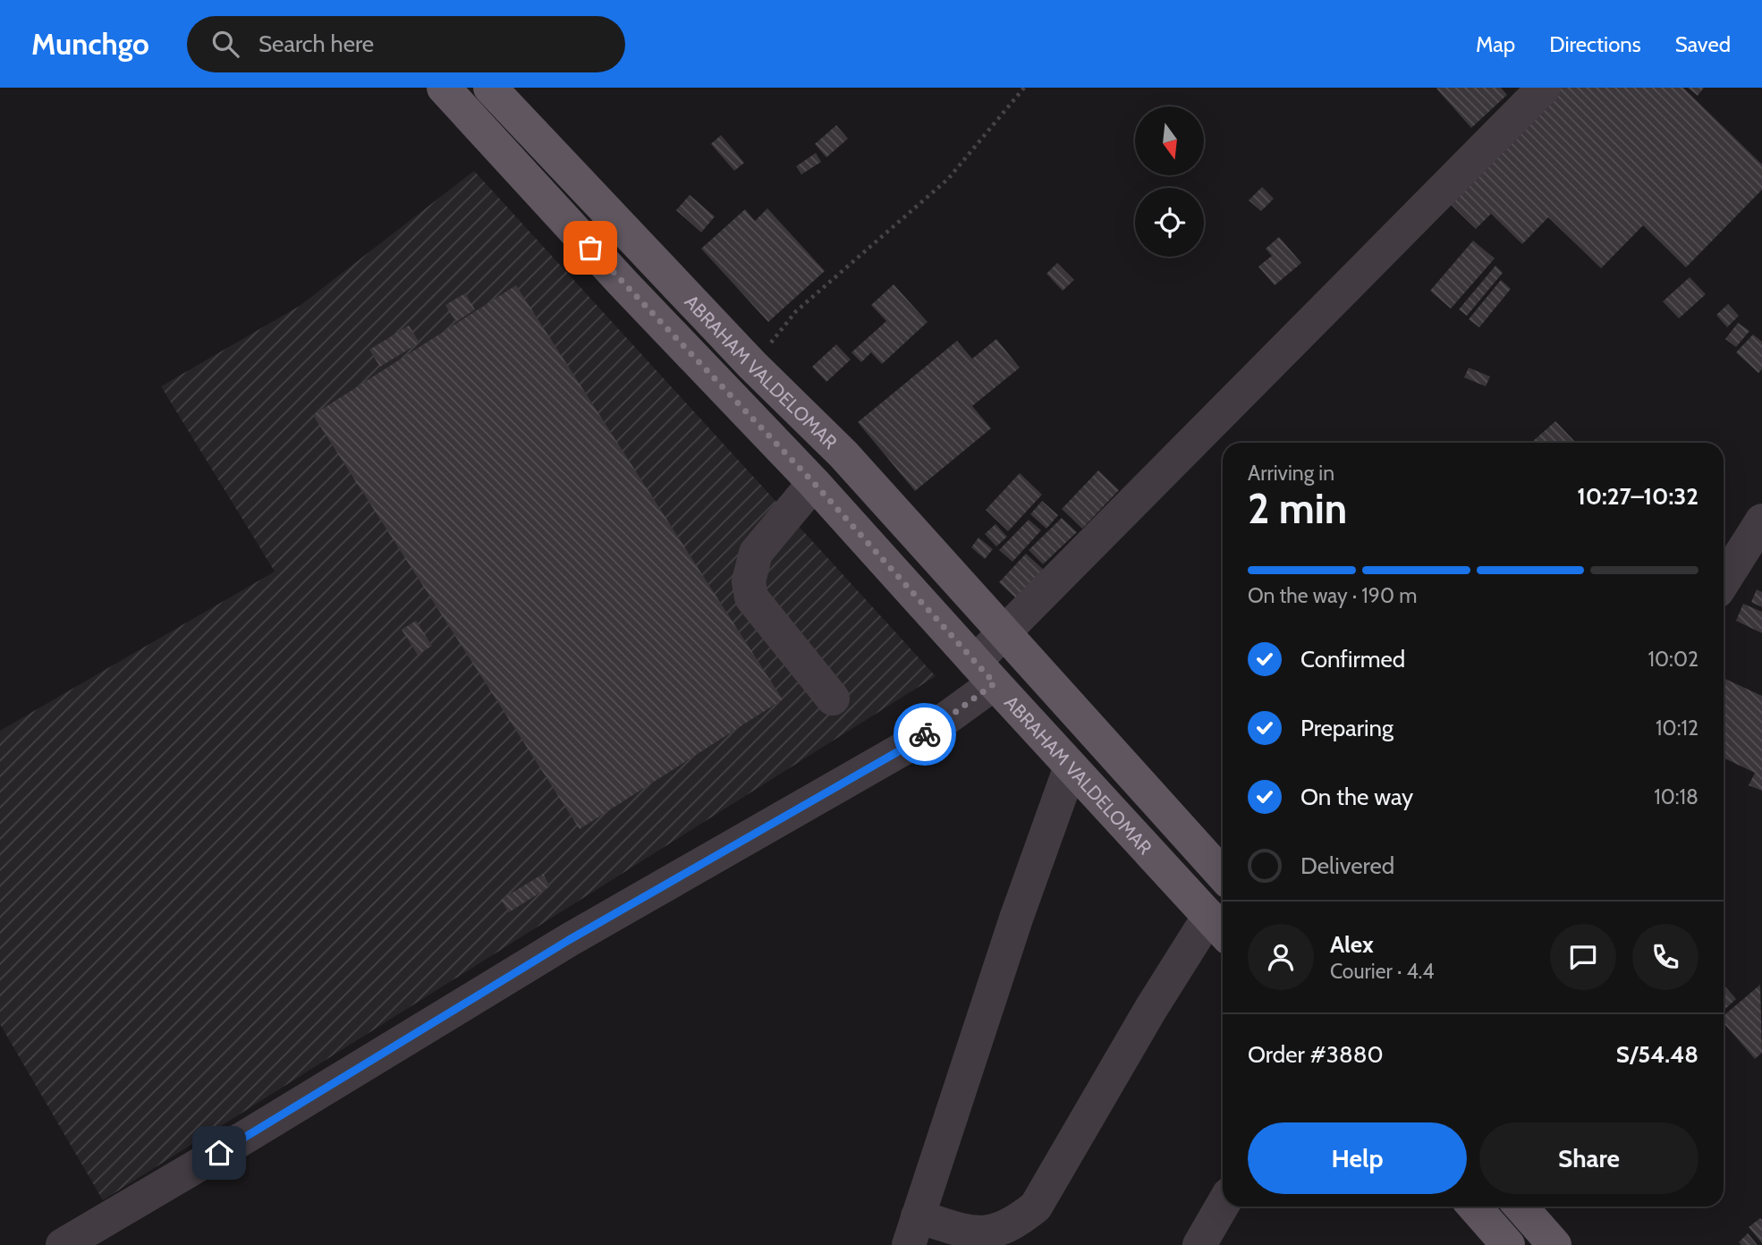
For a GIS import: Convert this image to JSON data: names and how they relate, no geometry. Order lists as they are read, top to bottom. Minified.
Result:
{"streets":{"main road":["ABRAHAM VALDELOMAR"]},"north":"bottom","page":{"header":"Munchgo","search":"Search here","nav":["Map","Directions","Saved"],"heading":["2 min","Arriving in","10:27–10:32"],"panel":["Alex","Courier · 4.4","Order #3880","S/54.48"],"bar":"On the way · 190 m","list":[["Confirmed","10:02"],["Preparing","10:12"],["On the way","10:18"],"Delivered"],"buttons":["Help","Share"]}}
